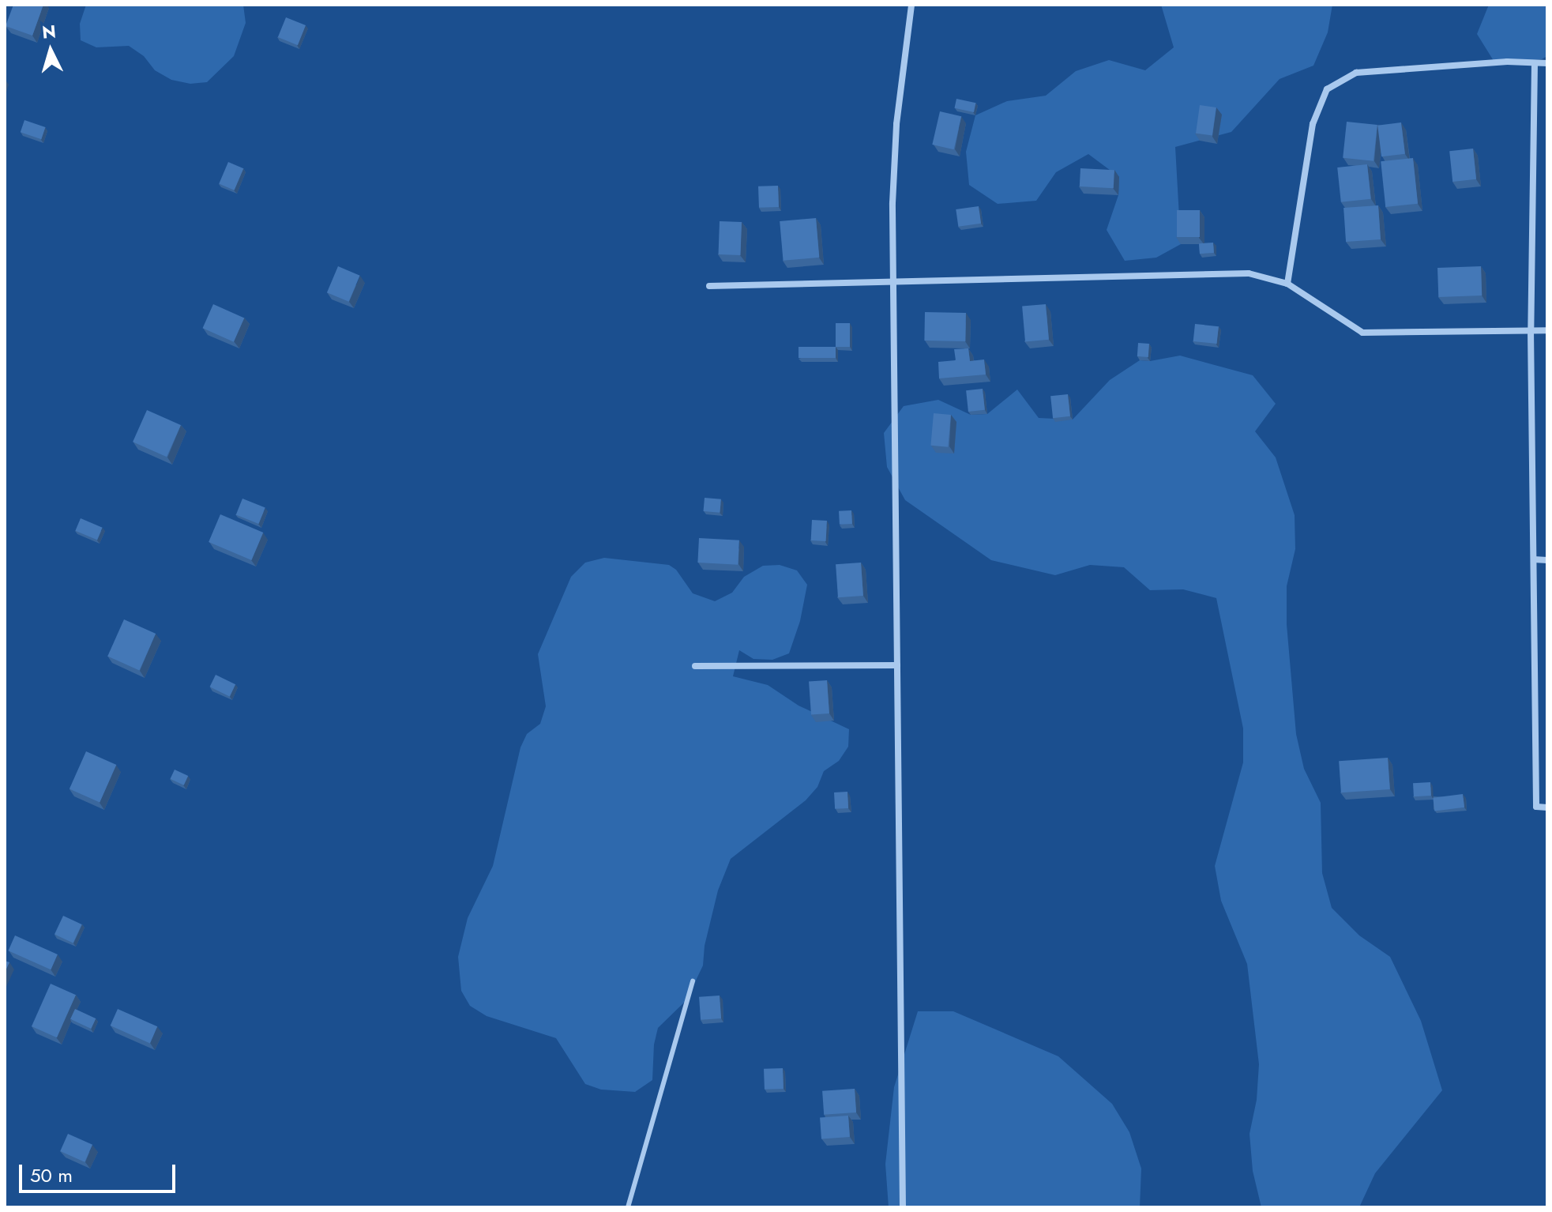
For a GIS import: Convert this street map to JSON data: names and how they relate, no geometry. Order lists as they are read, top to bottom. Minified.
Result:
{"scale_bar":"50 m","north":"top"}
